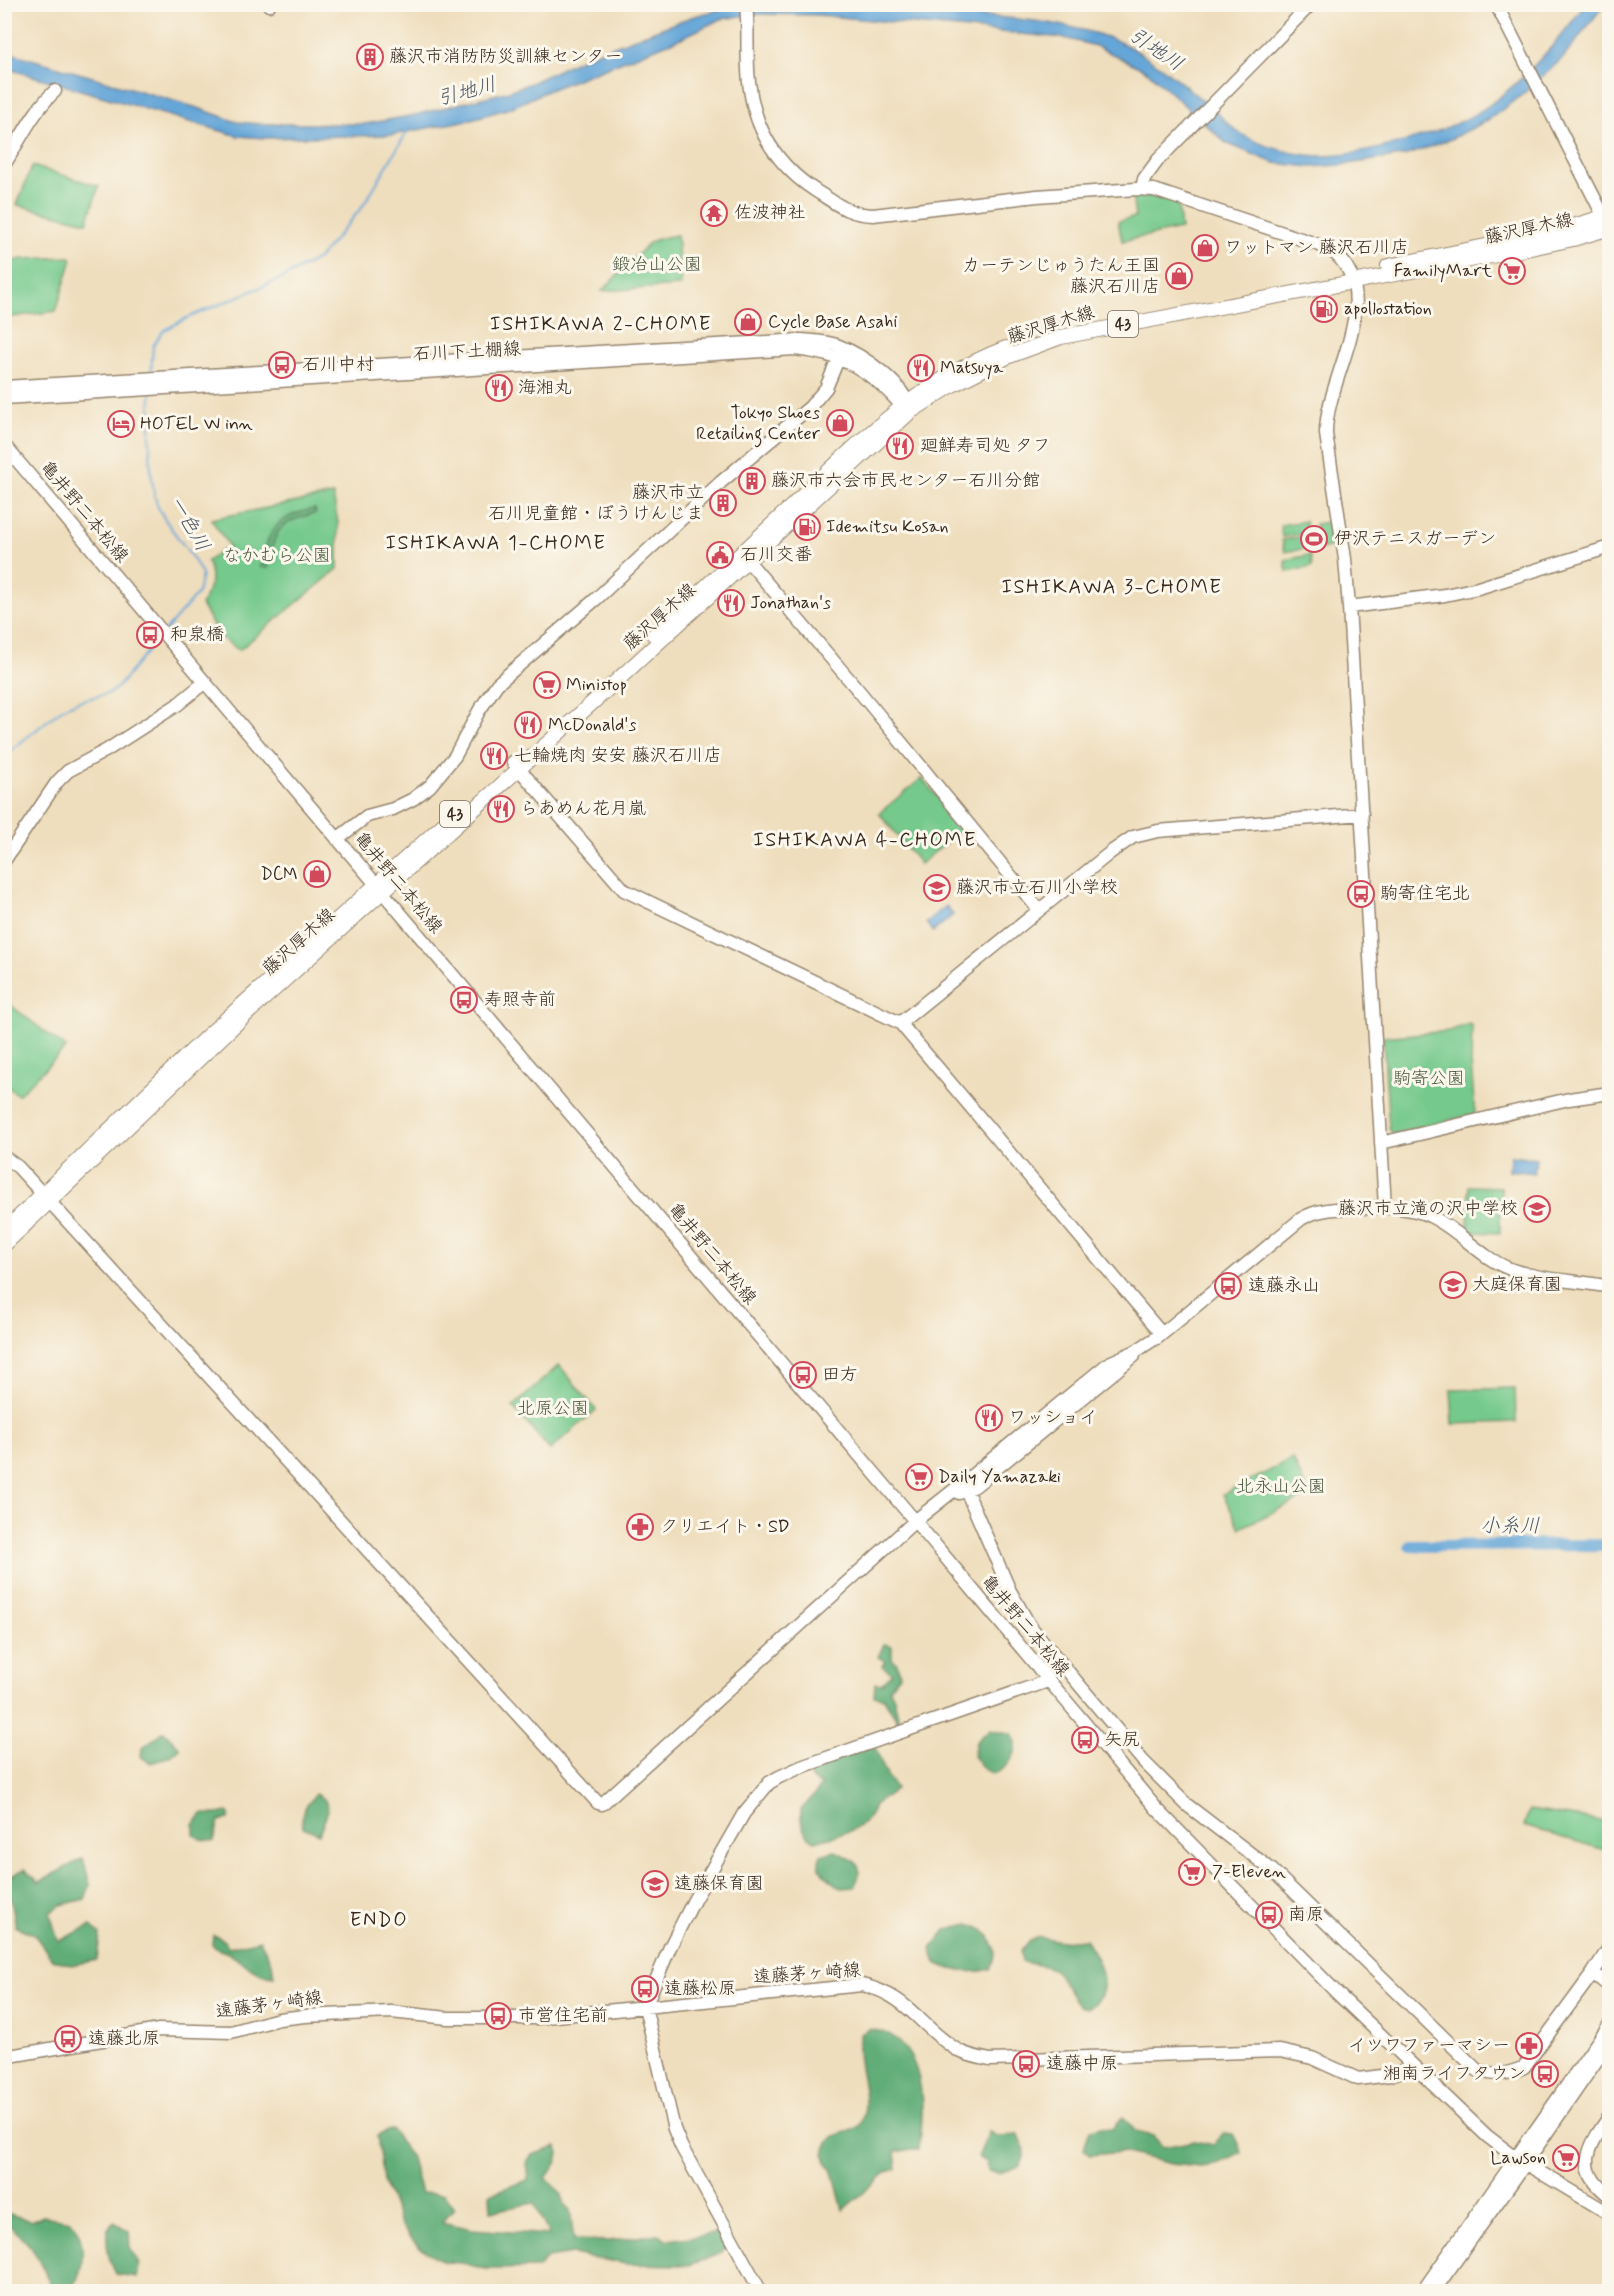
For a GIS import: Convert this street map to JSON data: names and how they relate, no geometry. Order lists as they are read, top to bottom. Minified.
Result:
{"streets":{"main road":["藤沢厚木線","43"],"street":["石川下土棚線","亀井野二本松線","遠藤茅ヶ崎線"]},"crossings":[["藤沢厚木線","石川下土棚線"],["藤沢厚木線","亀井野二本松線"],["亀井野二本松線","遠藤茅ヶ崎線"]],"districts":["ISHIKAWA 2-CHOME","ISHIKAWA 1-CHOME","ISHIKAWA 3-CHOME","ISHIKAWA 4-CHOME","ENDO"],"water":["引地川","一色川","小糸川"],"parks":["鍛冶山公園","なかむら公園","駒寄公園","北原公園","北永山公園"],"places":{"building":["藤沢市消防防災訓練センター","藤沢市六会市民センター石川分館","藤沢市立 石川児童館・ぼうけんじま"],"temple":["佐波神社"],"shop":["ワットマン 藤沢石川店","カーテンじゅうたん王国 藤沢石川店","Cycle Base Asahi","Tokyo Shoes Retailing Center","DCM"],"supermarket":["FamilyMart","Ministop","Daily Yamazaki","7-Eleven","Lawson"],"fuel station":["apollostation","Idemitsu Kosan"],"bus stop":["石川中村","和泉橋","駒寄住宅北","寿照寺前","遠藤永山","田方","矢尻","南原","遠藤松原","市営住宅前","遠藤北原","遠藤中原","湘南ライフタウン"],"restaurant":["Matsuya","海湘丸","廻鮮寿司処 タフ","Jonathan's","McDonald's","七輪焼肉 安安 藤沢石川店","らあめん花月嵐","ワッショイ"],"hotel":["HOTEL W inn"],"sports":["伊沢テニスガーデン"],"public building":["石川交番"],"school or university":["藤沢市立石川小学校","藤沢市立滝の沢中学校","大庭保育園","遠藤保育園"],"pharmacy":["クリエイト・SD","イツワファーマシー"]}}
